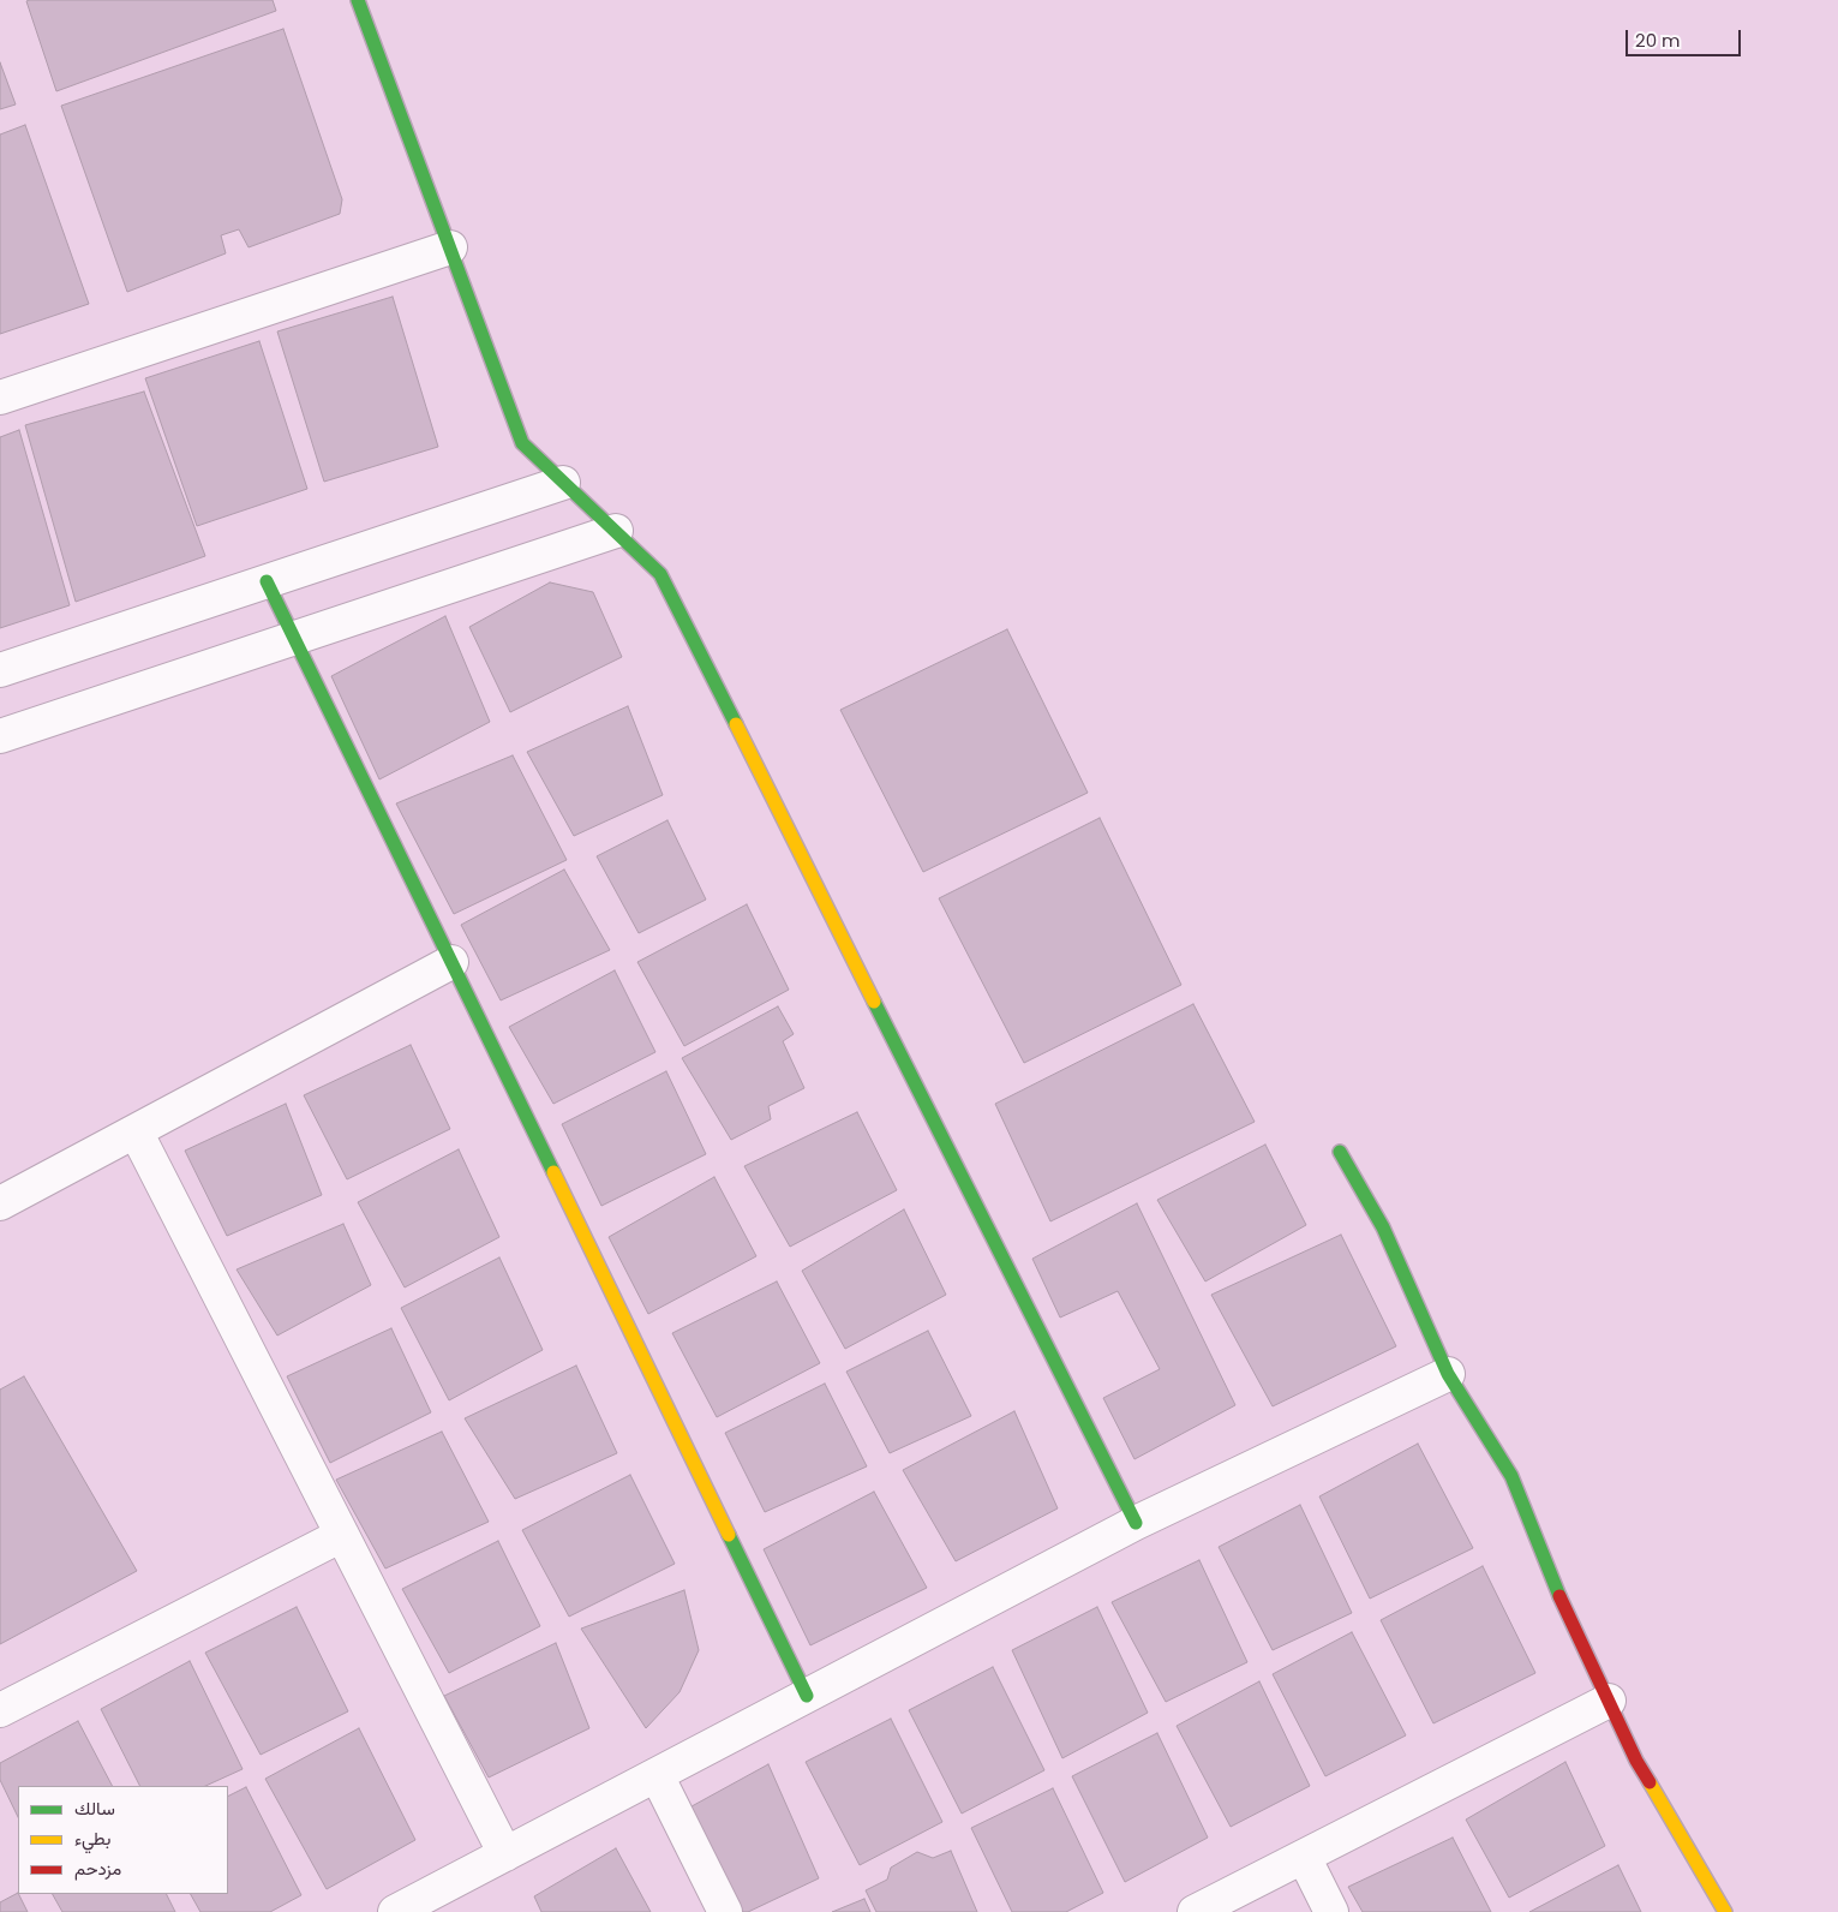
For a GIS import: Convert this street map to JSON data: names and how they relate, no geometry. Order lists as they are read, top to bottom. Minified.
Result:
{"legend":["سالك","بطيء","مزدحم"],"scale_bar":"20 m"}
